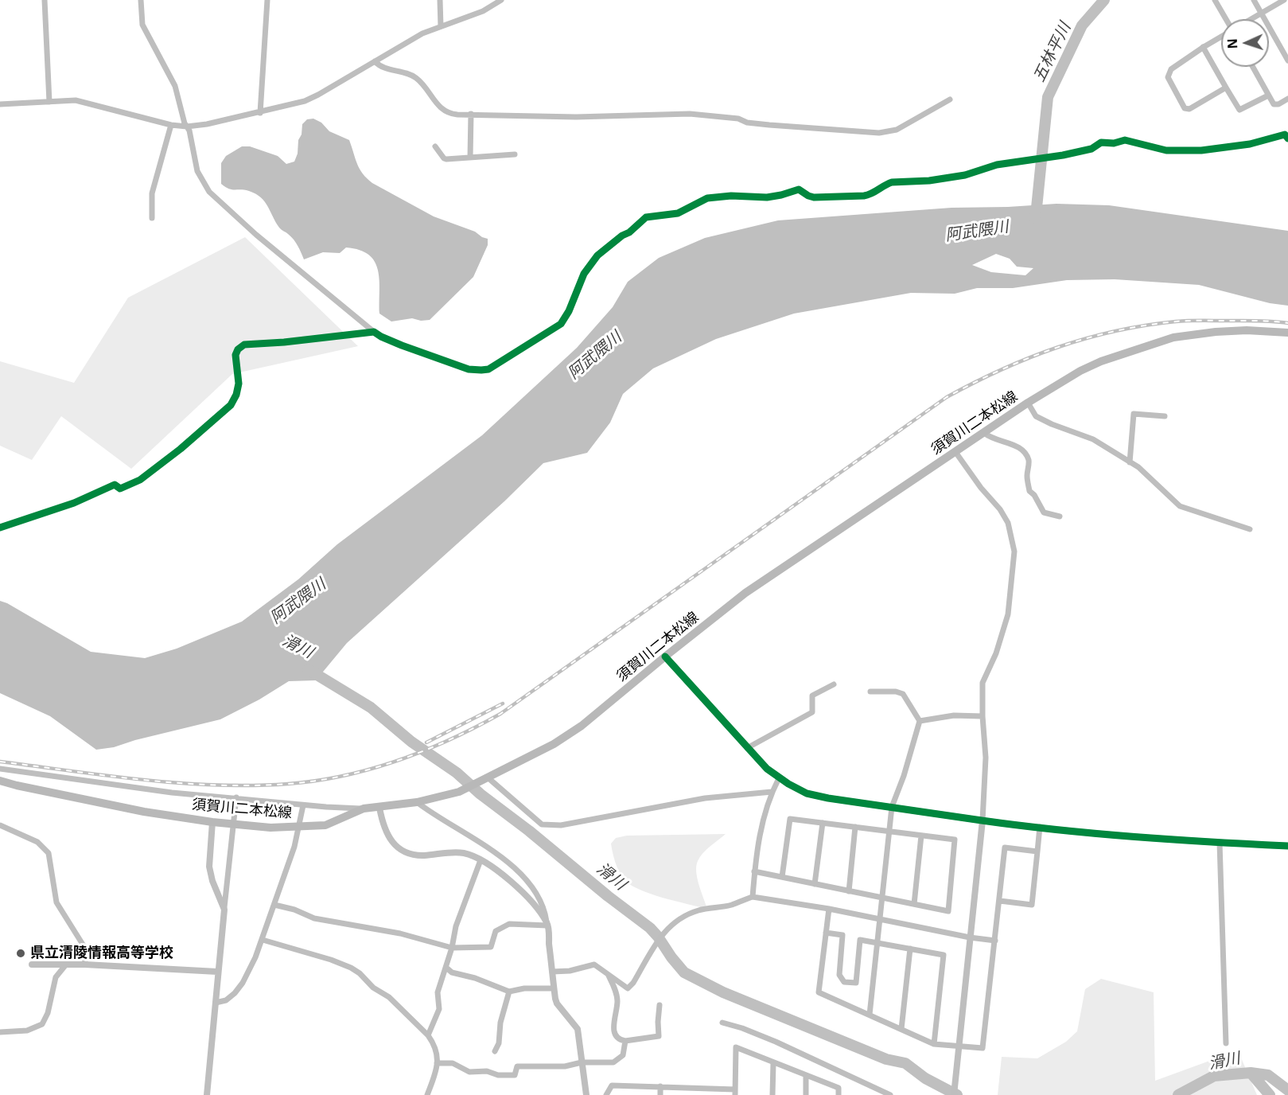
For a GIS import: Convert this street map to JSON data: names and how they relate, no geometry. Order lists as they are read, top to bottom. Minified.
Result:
{"streets":{"main road":["須賀川二本松線"]},"water":["五林平川","阿武隈川","滑川"],"places":["県立清陵情報高等学校"],"north":"left"}
